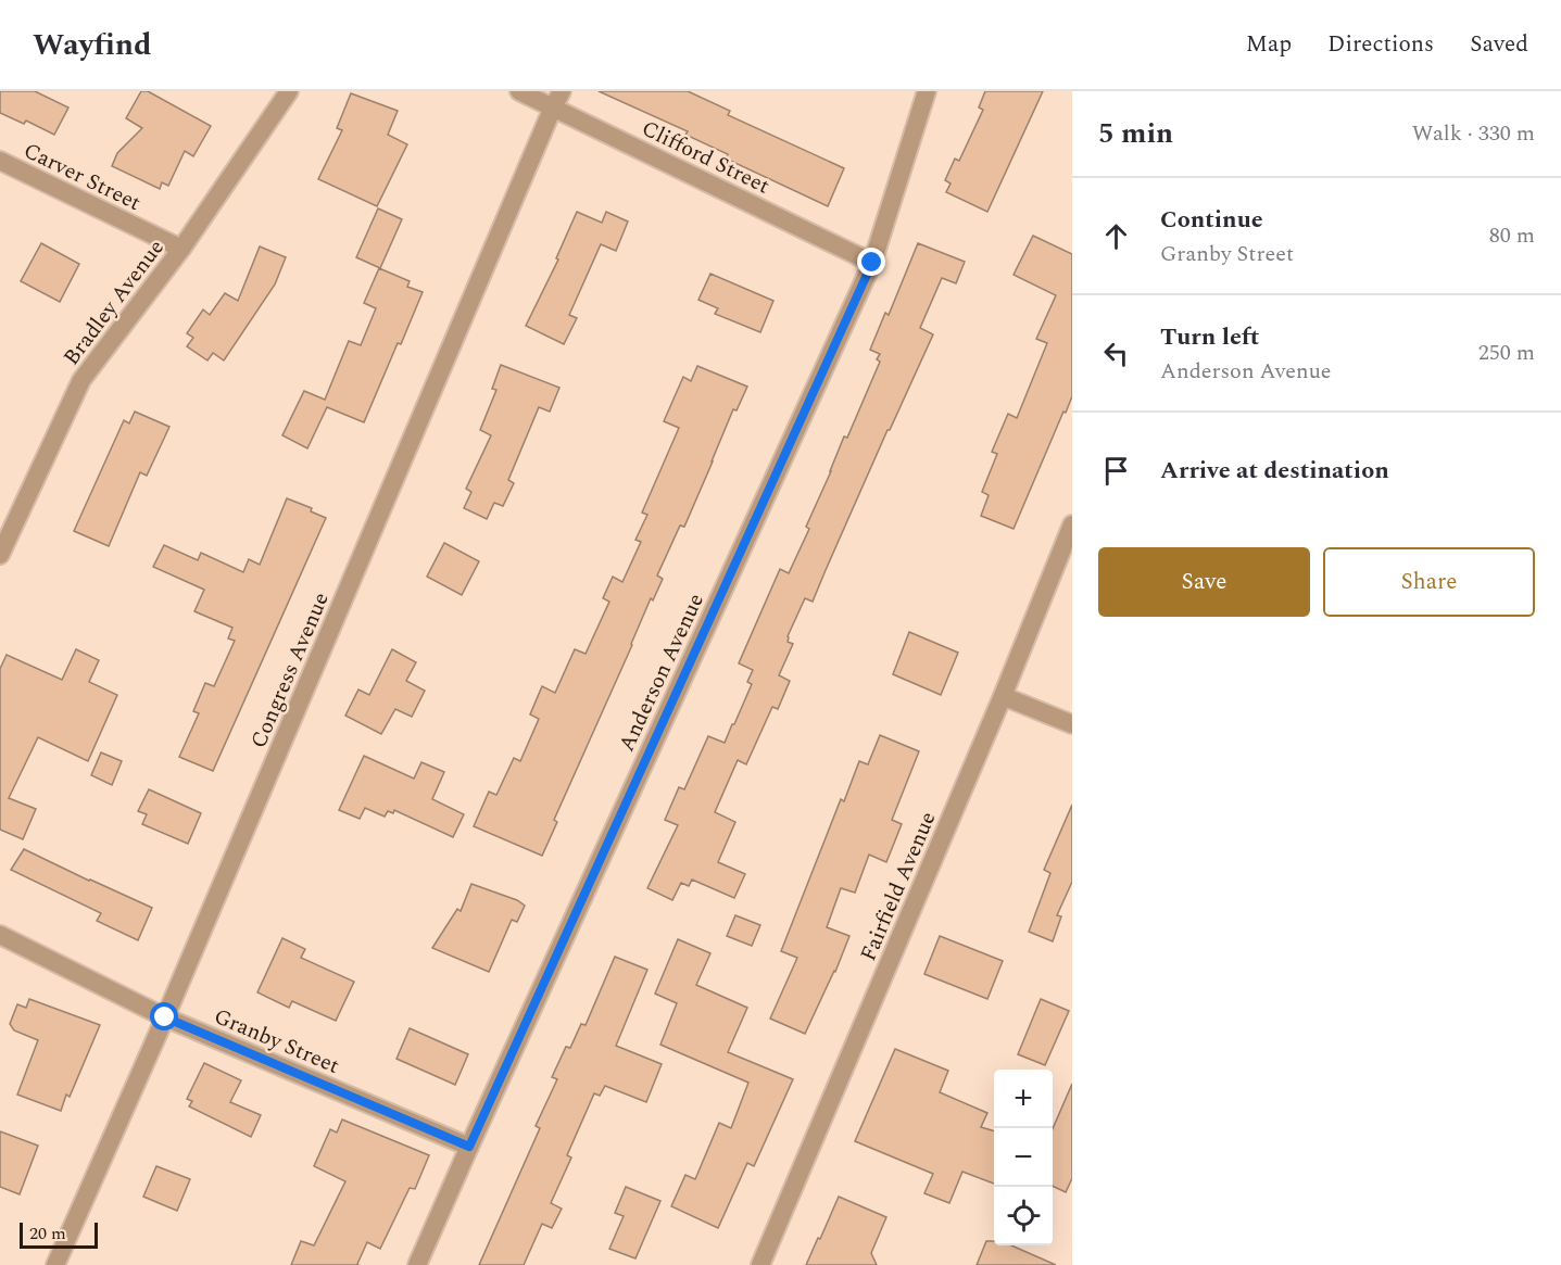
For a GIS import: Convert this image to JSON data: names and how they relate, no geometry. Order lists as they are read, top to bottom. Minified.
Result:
{"streets":{"street":["Clifford Street","Carver Street","Bradley Avenue","Congress Avenue","Anderson Avenue","Fairfield Avenue","Granby Street"]},"crossings":[["Clifford Street","Congress Avenue"],["Clifford Street","Anderson Avenue"],["Carver Street","Bradley Avenue"],["Congress Avenue","Granby Street"],["Anderson Avenue","Granby Street"]],"scale_bar":"20 m","page":{"header":"Wayfind","nav":["Map","Directions","Saved"],"heading":["5 min","Walk · 330 m"],"list":[["Continue","Granby Street","80 m"],["Turn left","Anderson Avenue","250 m"],"Arrive at destination"],"buttons":["Save","Share"],"map_buttons":["+","−"],"scale":"20 m"}}
